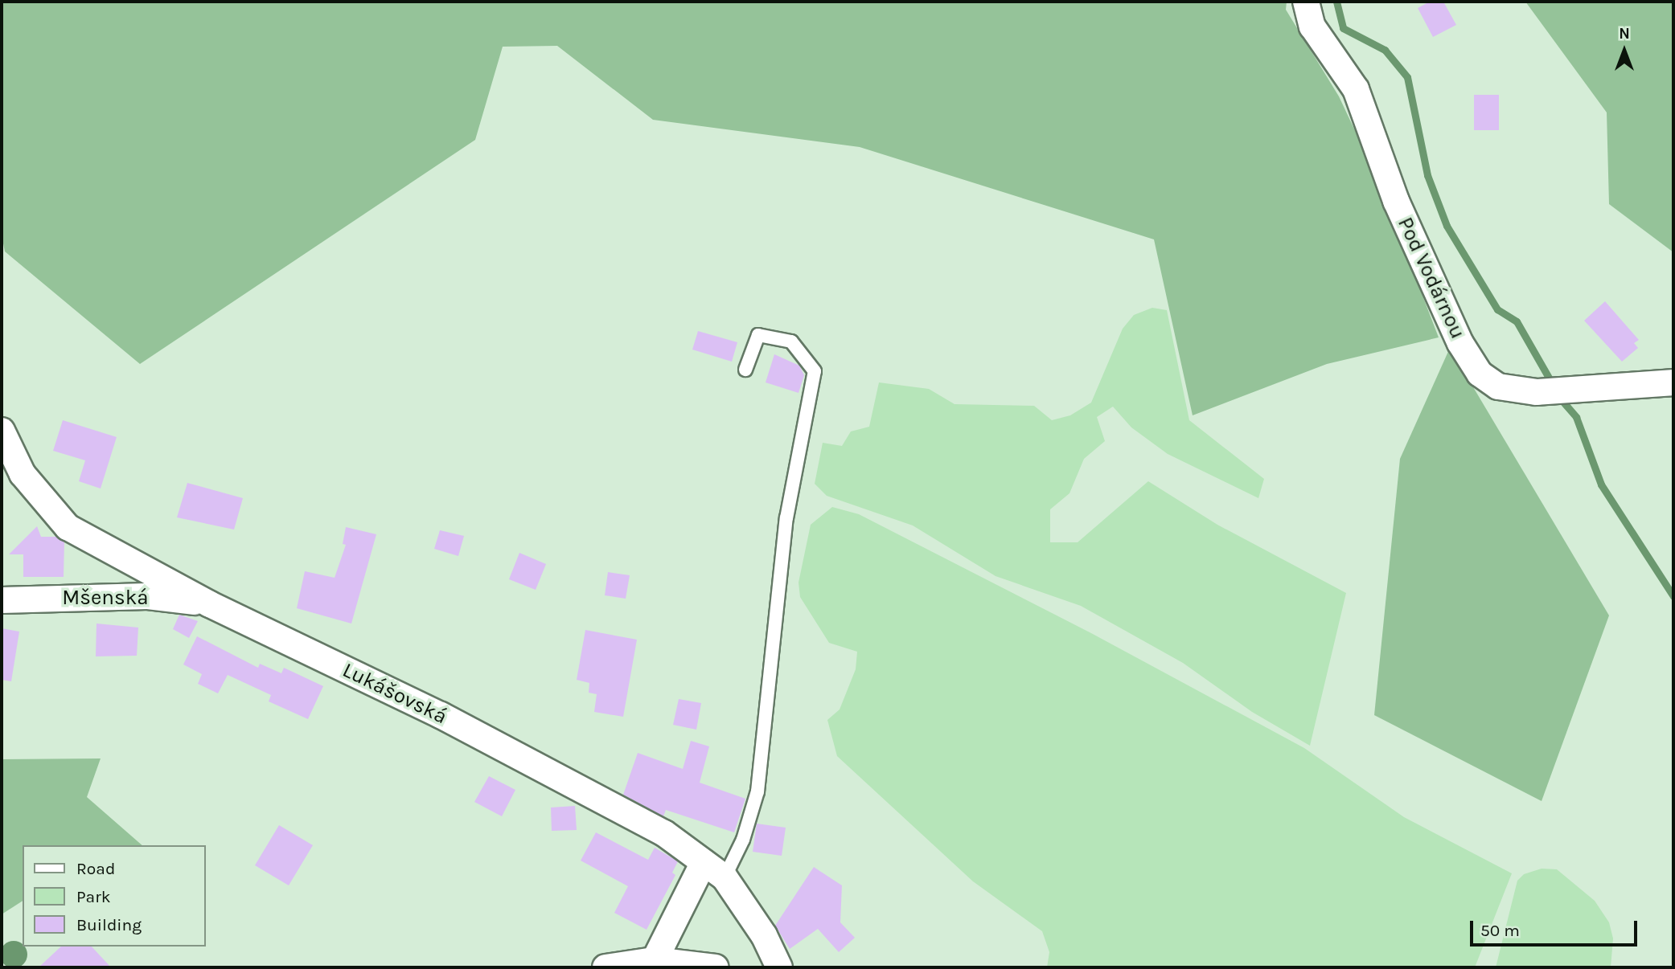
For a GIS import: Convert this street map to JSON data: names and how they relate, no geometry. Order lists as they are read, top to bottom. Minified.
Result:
{"streets":{"street":["Pod Vodárnou","Mšenská","Lukášovská"]},"crossings":[["Mšenská","Lukášovská"]],"legend":["Road","Park","Building"],"scale_bar":"50 m","north":"top"}
